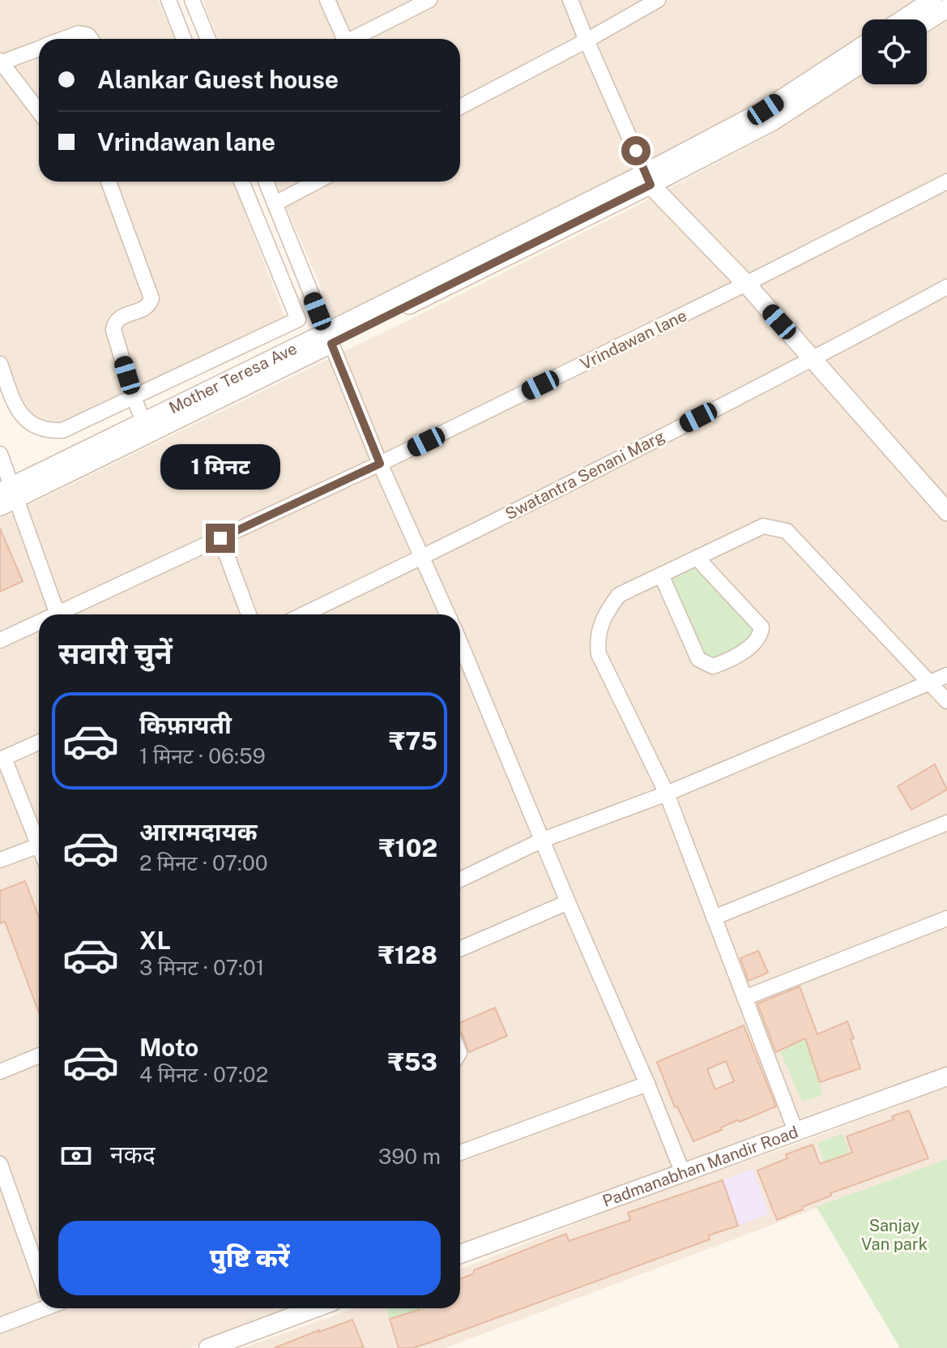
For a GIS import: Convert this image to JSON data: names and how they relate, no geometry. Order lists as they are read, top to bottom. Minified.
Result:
{"streets":{"street":["Vrindawan lane","Swatantra Senani Marg","Padmanabhan Mandir Road"]},"parks":["Sanjay Van park"],"page":{"banner":["Alankar Guest house","Vrindawan lane"],"bubble":"1 मिनट","heading":"सवारी चुनें","list":[{"name":"किफ़ायती","note":"1 मिनट · 06:59","value":"₹75"},{"name":"आरामदायक","note":"2 मिनट · 07:00","value":"₹102"},{"name":"XL","note":"3 मिनट · 07:01","value":"₹128"},{"name":"Moto","note":"4 मिनट · 07:02","value":"₹53"}],"pay":["नकद","390 m"],"buttons":"पुष्टि करें"}}
